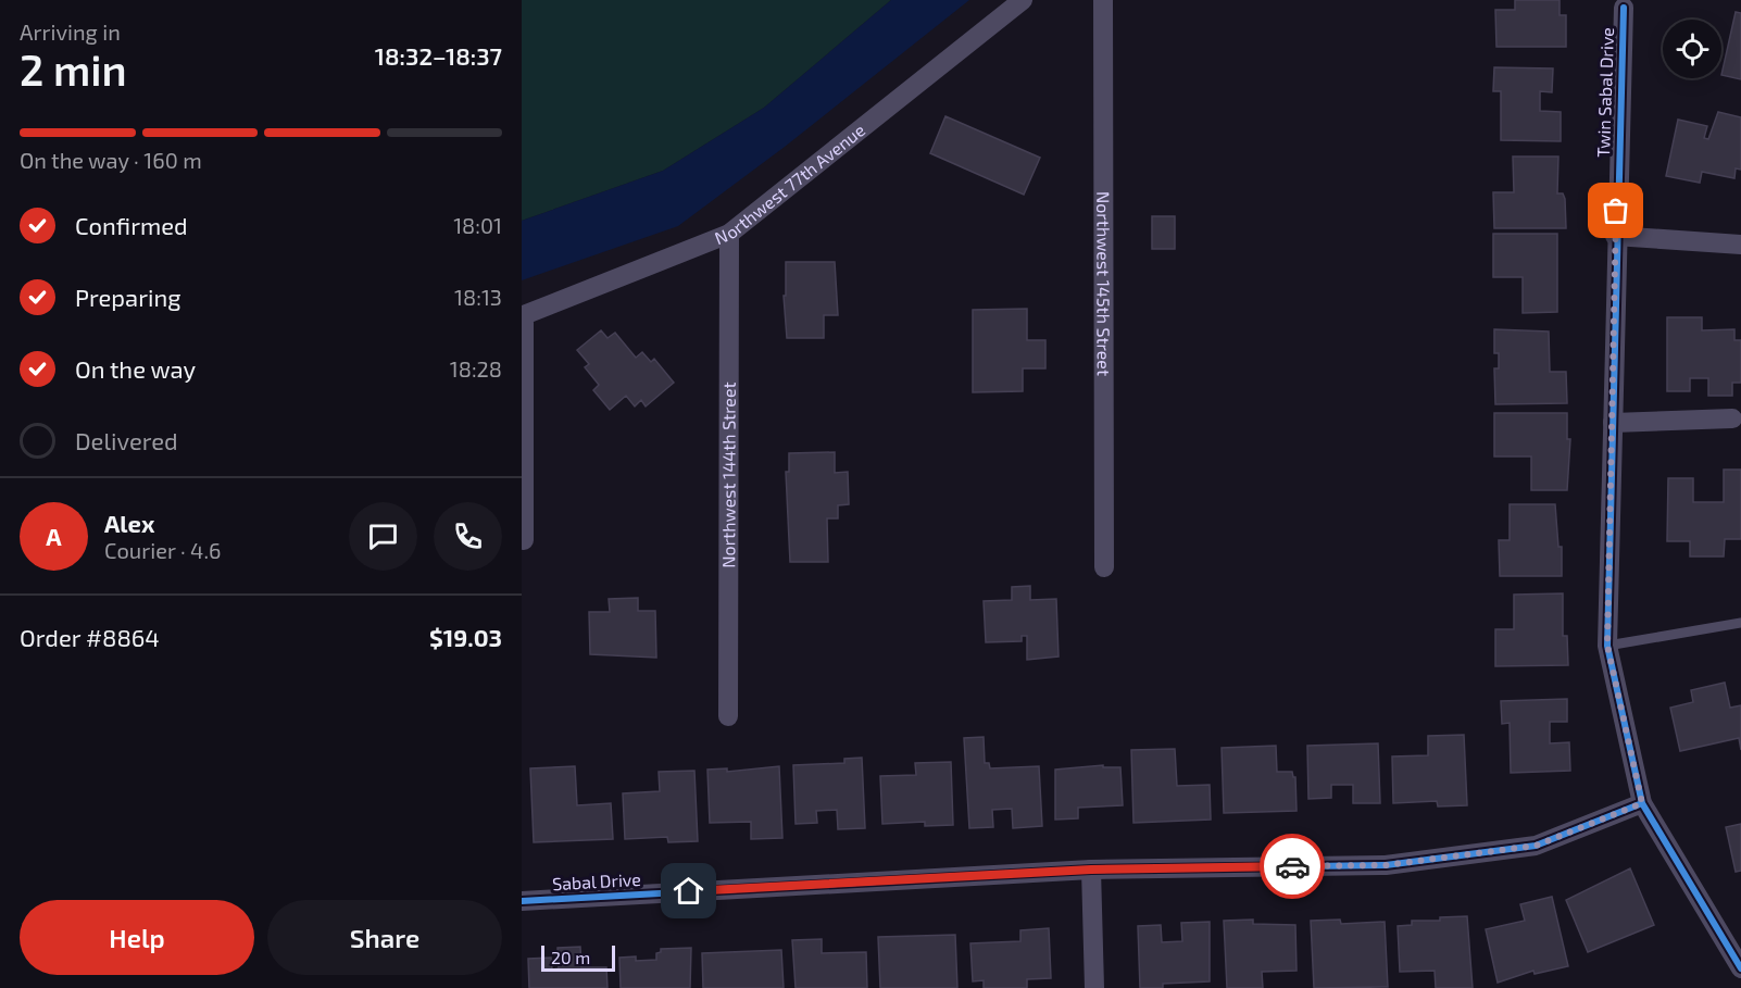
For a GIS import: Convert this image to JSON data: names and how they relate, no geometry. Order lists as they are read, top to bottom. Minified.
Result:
{"streets":{"street":["Twin Sabal Drive","Northwest 77th Avenue","Northwest 145th Street","Northwest 144th Street","Sabal Drive"]},"crossings":[["Twin Sabal Drive","Sabal Drive"],["Northwest 77th Avenue","Northwest 144th Street"]],"scale_bar":"20 m","page":{"heading":["2 min","Arriving in","18:32–18:37"],"panel":["Alex","Courier · 4.6","Order #8864","$19.03"],"bar":"On the way · 160 m","list":[["Confirmed","18:01"],["Preparing","18:13"],["On the way","18:28"],"Delivered"],"round":"A","buttons":["Help","Share"],"scale":"20 m"}}
